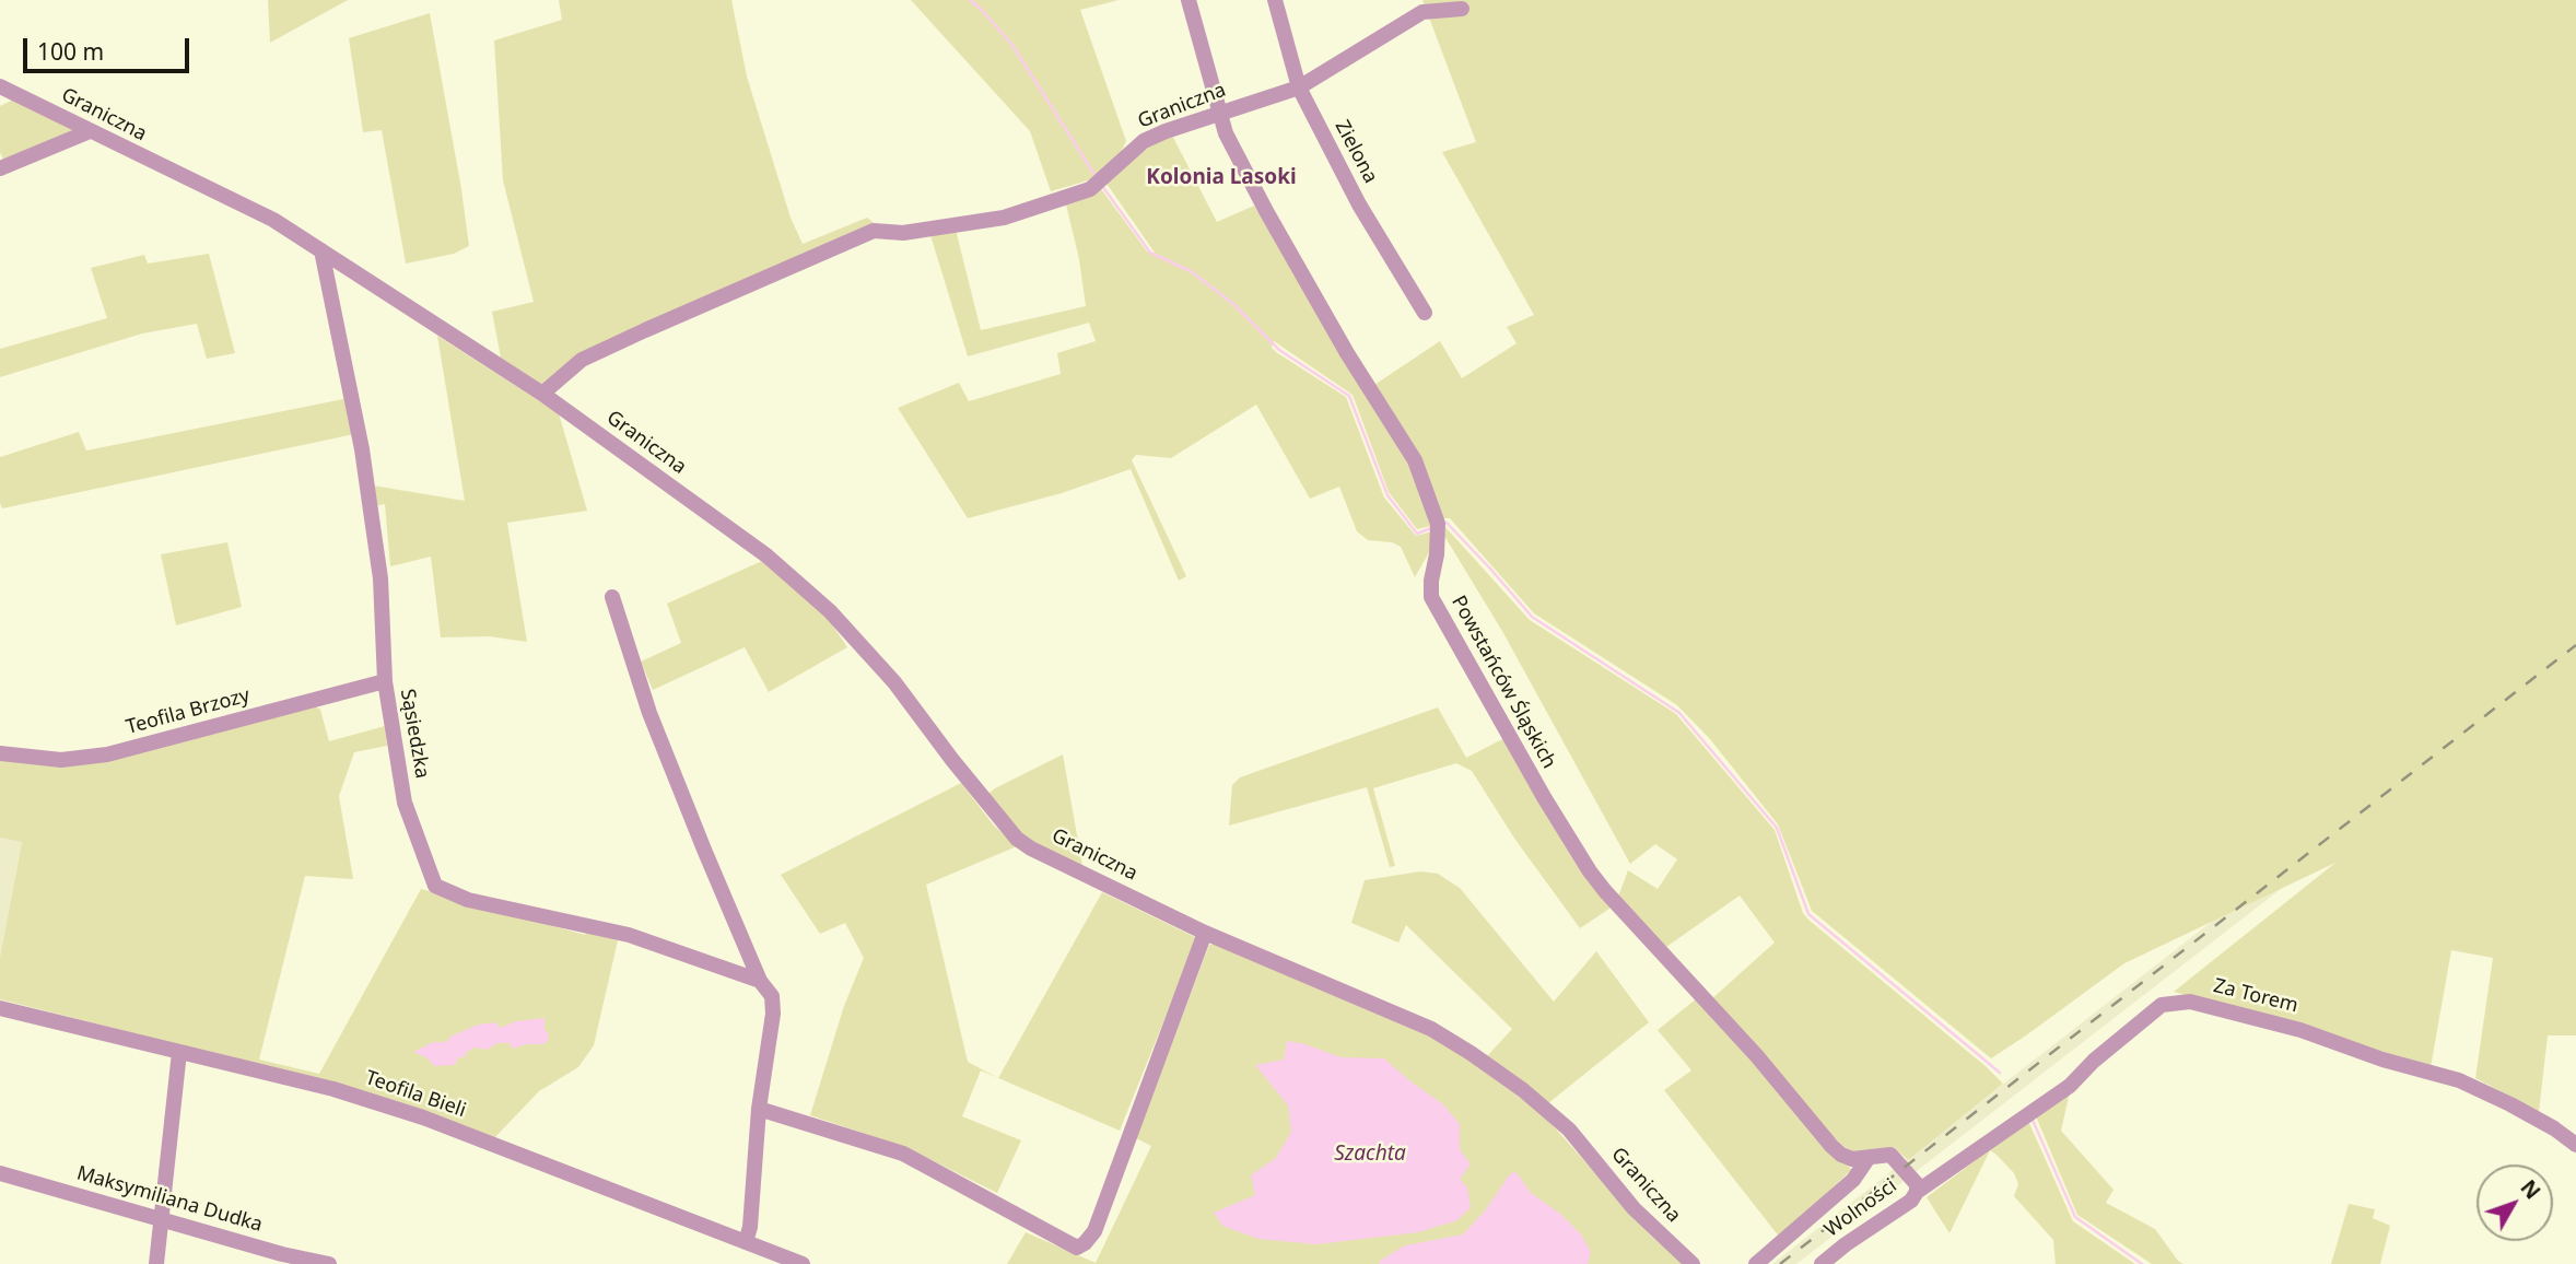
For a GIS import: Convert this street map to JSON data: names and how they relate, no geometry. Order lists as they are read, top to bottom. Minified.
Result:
{"streets":{"street":["Graniczna","Zielona","Powstańców Śląskich","Teofila Brzozy","Sąsiedzka","Za Torem","Teofila Bieli","Maksymiliana Dudka","Wolności"]},"crossings":[["Graniczna","Zielona"],["Graniczna","Powstańców Śląskich"],["Graniczna","Sąsiedzka"],["Powstańców Śląskich","Za Torem"],["Powstańców Śląskich","Wolności"],["Teofila Brzozy","Sąsiedzka"],["Za Torem","Wolności"]],"districts":["Kolonia Lasoki"],"water":["Szachta"],"scale_bar":"100 m","north":"top right"}
